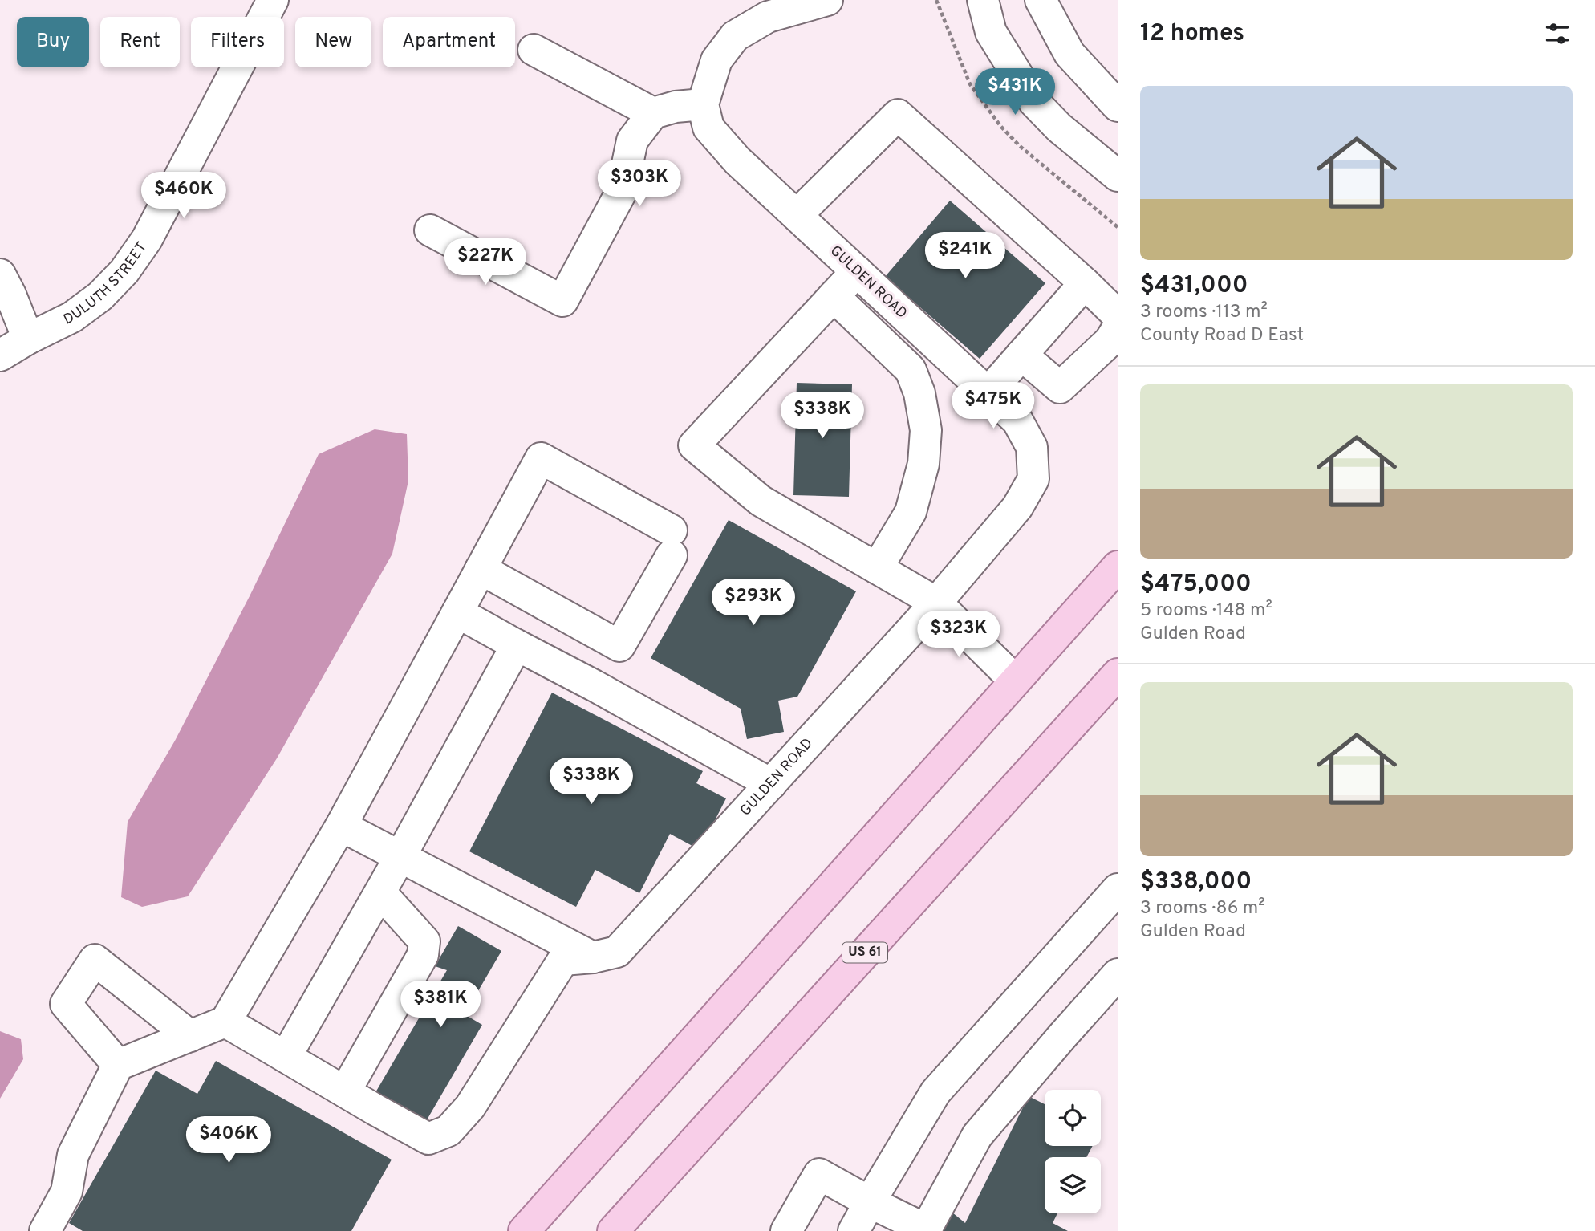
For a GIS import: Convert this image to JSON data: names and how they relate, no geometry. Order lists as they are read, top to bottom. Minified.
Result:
{"streets":{"main road":["US 61"],"street":["DULUTH STREET","GULDEN ROAD"]},"page":{"heading":"12 homes","chip":["Buy","Rent","Filters","New","Apartment"],"list":[{"name":"$431,000","note":"3 rooms · 113 m² · County Road D East"},{"name":"$475,000","note":"5 rooms · 148 m² · Gulden Road"},{"name":"$338,000","note":"3 rooms · 86 m² · Gulden Road"}],"price":["$431K","$303K","$460K","$241K","$227K","$475K","$338K","$293K","$323K","$338K","$381K","$406K"]}}
